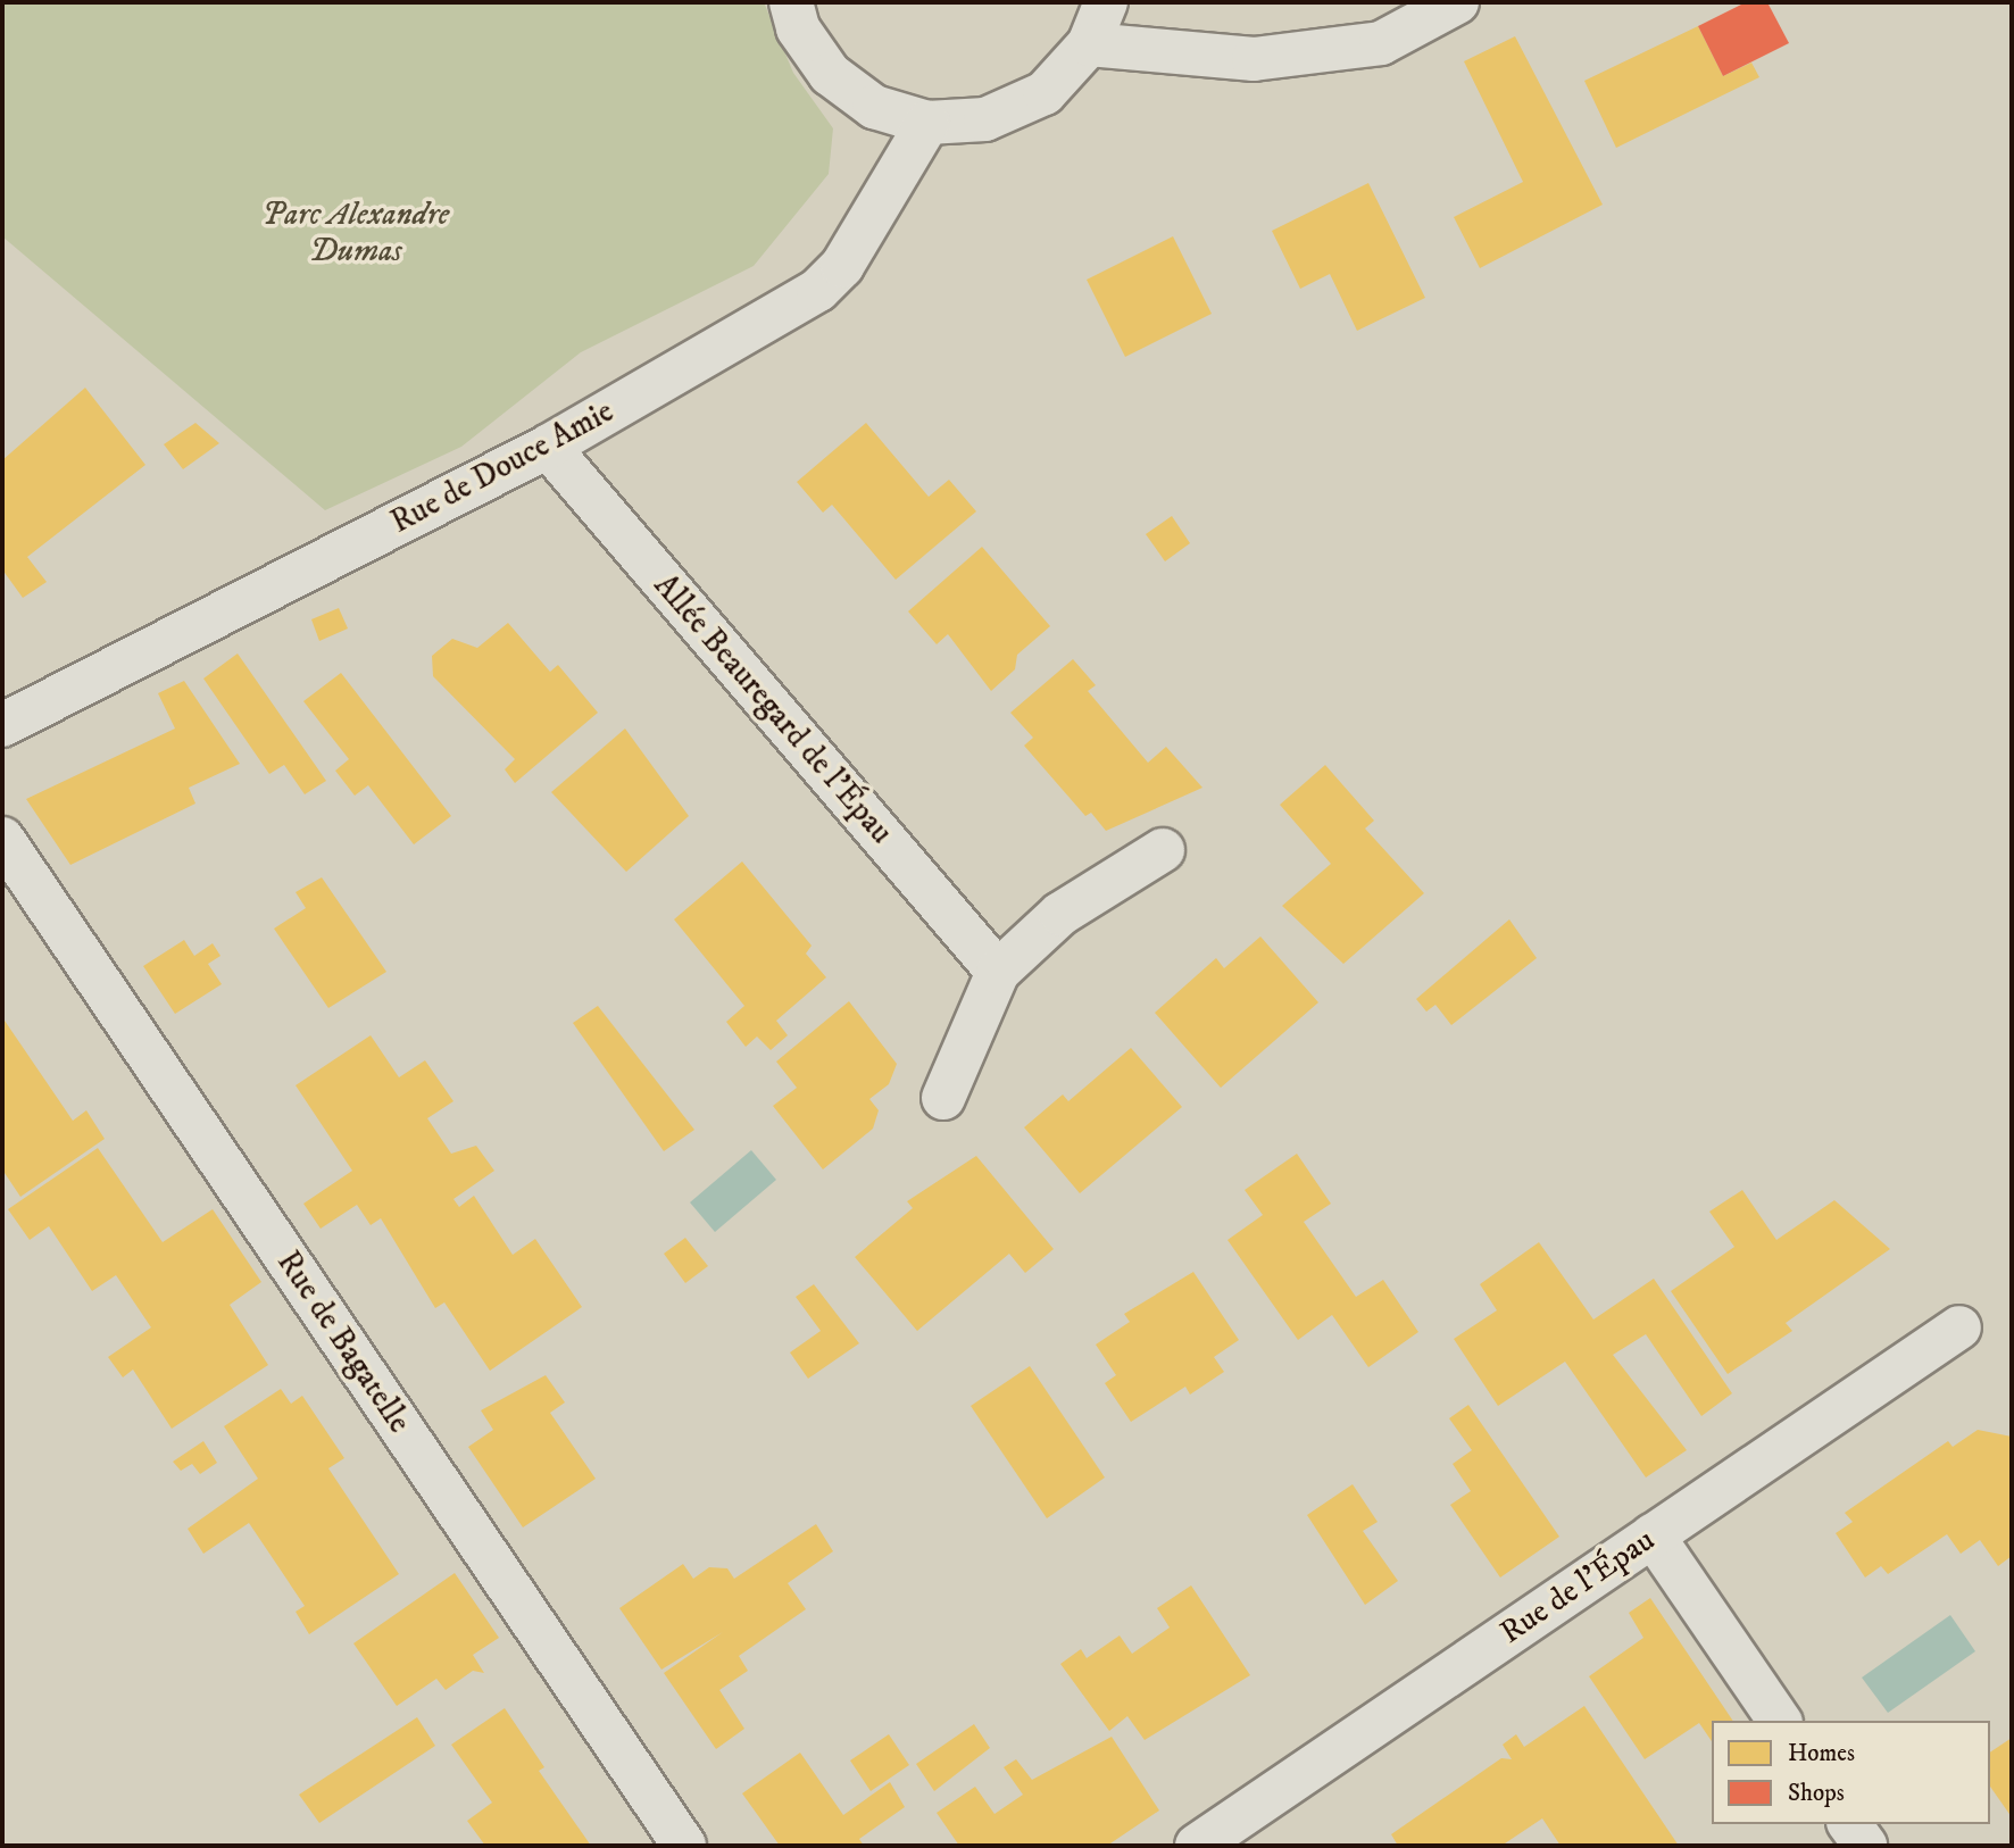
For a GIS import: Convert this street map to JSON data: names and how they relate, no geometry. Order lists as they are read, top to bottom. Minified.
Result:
{"streets":{"street":["Rue de Douce Amie","Allée Beauregard de l'Épau","Rue de Bagatelle","Rue de l'Épau"]},"crossings":[["Rue de Douce Amie","Allée Beauregard de l'Épau"]],"parks":["Parc Alexandre Dumas"],"legend":["Homes","Shops"]}
